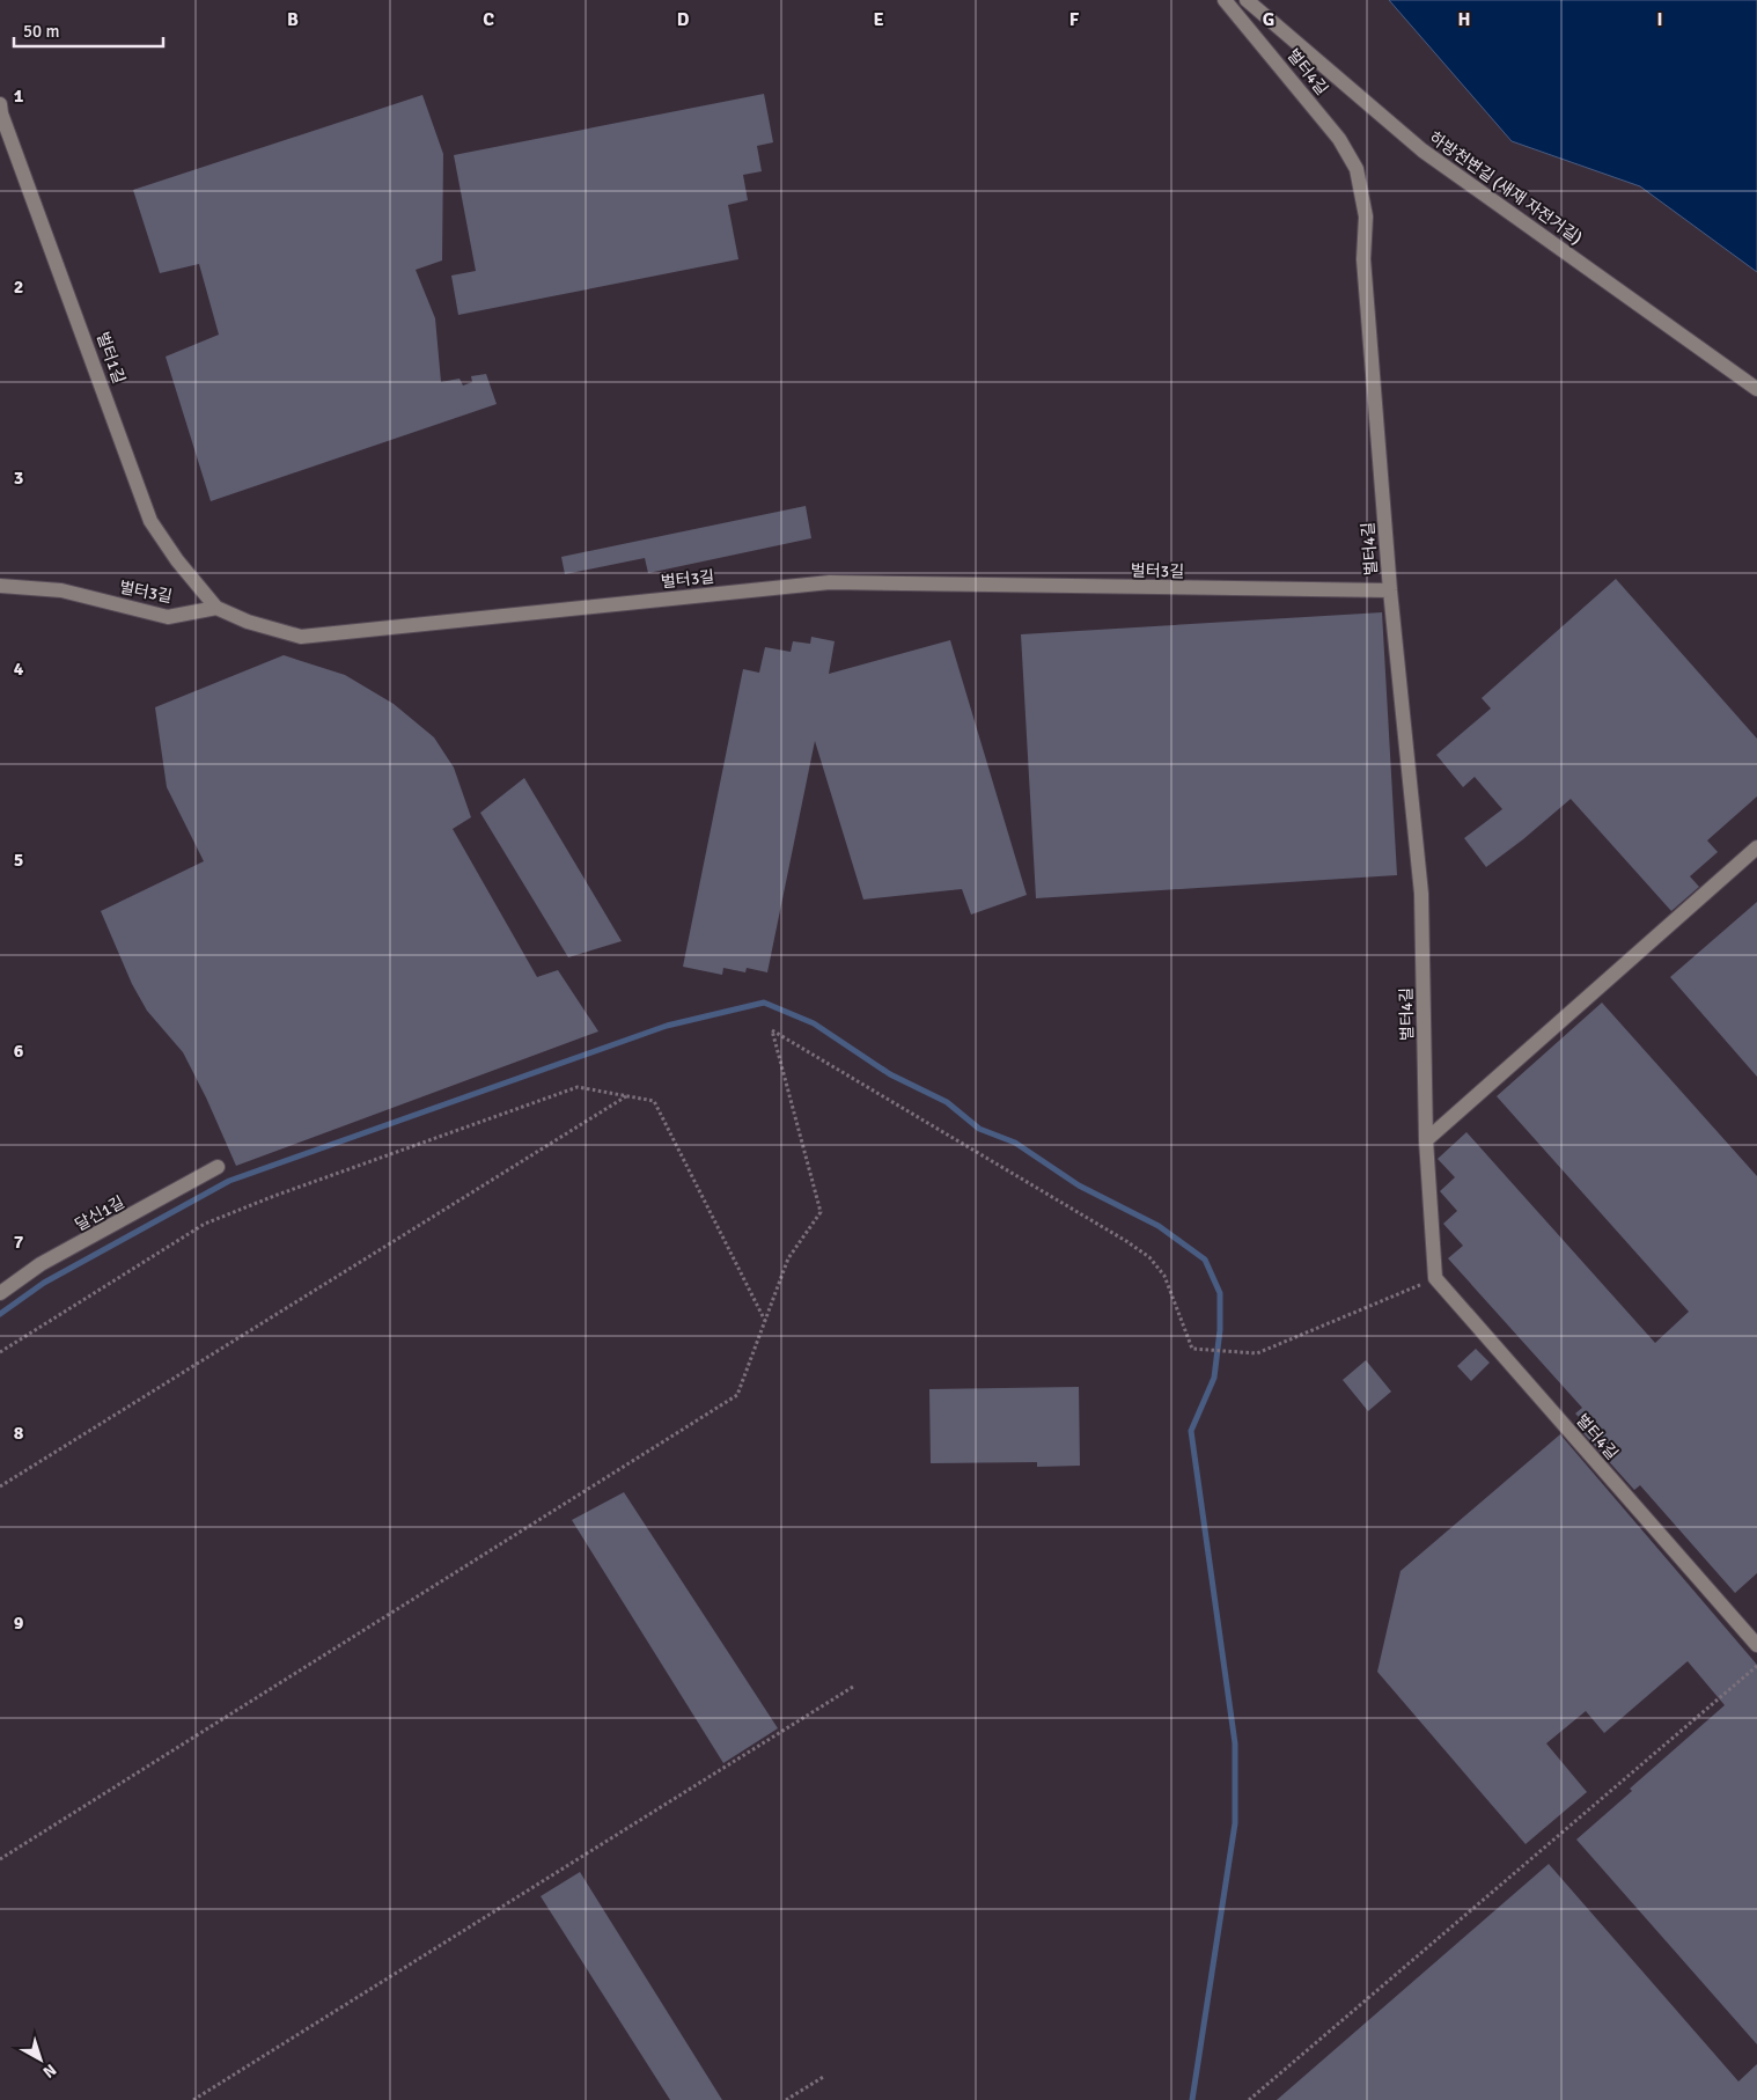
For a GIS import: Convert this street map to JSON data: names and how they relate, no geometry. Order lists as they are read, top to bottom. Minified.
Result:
{"streets":{"street":["벌터4길","하방천변길 (새재 자전거길)","벌터1길","벌터3길","달신1길"]},"crossings":[["벌터4길","벌터3길"],["벌터1길","벌터3길"]],"scale_bar":"50 m","north":"bottom right","grid":{"columns":["B","C","D","E","F","G","H","I"],"rows":["1","2","3","4","5","6","7","8","9"]}}
